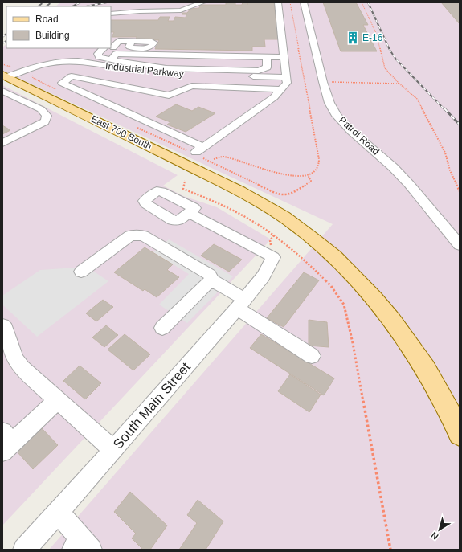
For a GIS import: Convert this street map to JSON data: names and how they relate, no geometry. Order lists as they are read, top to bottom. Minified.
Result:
{"streets":{"main road":["East 700 South"],"street":["Industrial Parkway","Patrol Road","South Main Street"]},"crossings":[["Industrial Parkway","East 700 South"]],"places":{"building":["E-16"]},"legend":["Road","Building"],"north":"bottom left"}
